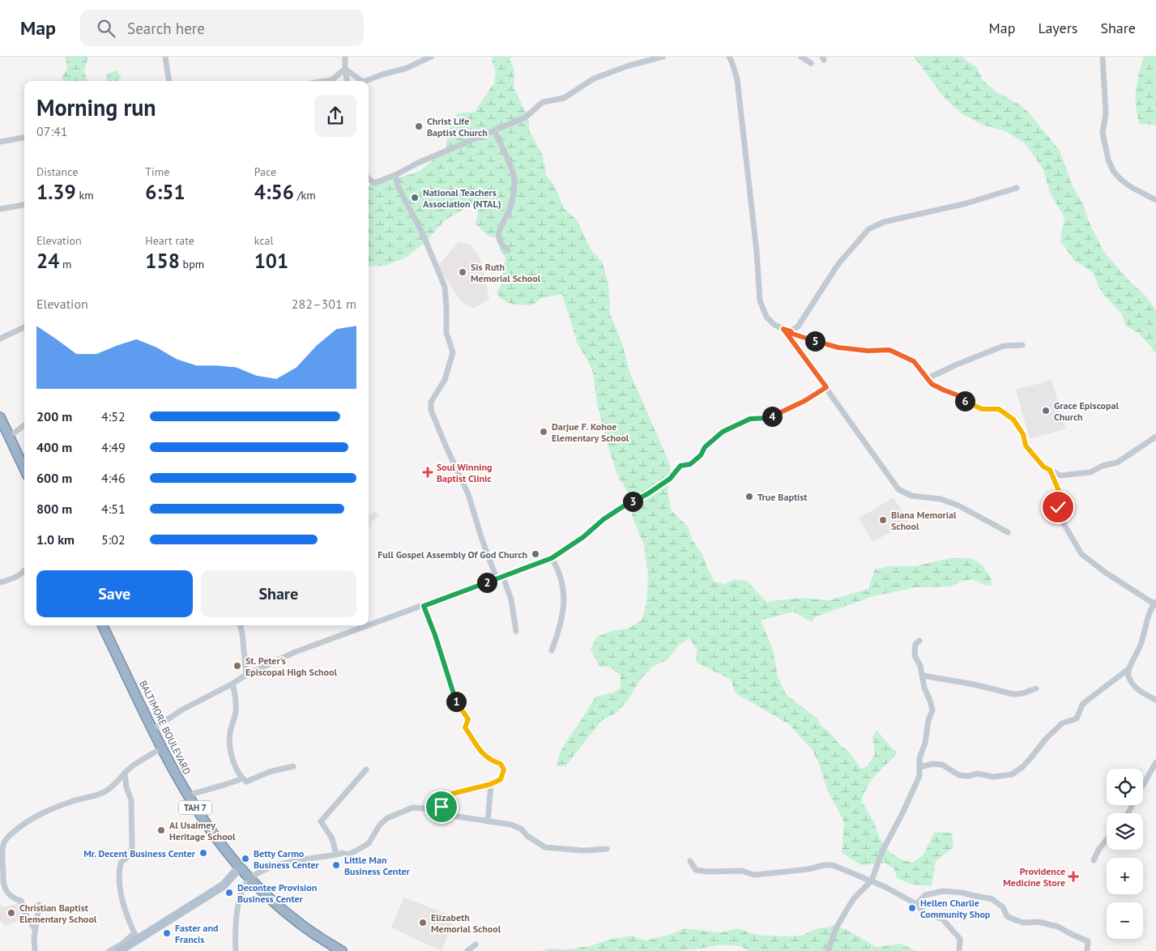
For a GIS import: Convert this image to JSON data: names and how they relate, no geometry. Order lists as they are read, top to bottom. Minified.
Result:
{"streets":{"highway":["BALTIMORE BOULEVARD","TAH 7"]},"places":{"other":["Christ Life Baptist Church","National Teachers Association (NTAL)","Sis Ruth Memorial School","Grace Episcopal Church","Darjue F. Kohoe Elementary School","True Baptist","Biana Memorial School","Full Gospel Assembly Of God Church","St. Peter's Episcopal High School","Al Usaimey Heritage School","Mr. Decent Business Center","Betty Carmo Business Center","Little Man Business Center","Decontee Provision Business Center","Hellen Charlie Community Shop","Christian Baptist Elementary School","Elizabeth Memorial School","Faster and Francis"],"health":["Soul Winning Baptist Clinic","Providence Medicine Store"]},"page":{"header":"Map","search":"Search here","nav":["Map","Layers","Share"],"heading":["Morning run","07:41"],"stats":[["Distance","1.39 km"],["Time","6:51"],["Pace","4:56 /km"],["Elevation","24 m"],["Heart rate","158 bpm"],["kcal","101"]],"chart":["Elevation","282–301 m"],"pins":["5","6","4","3","2","1"],"list":[{"name":"200 m","note":"4:52"},{"name":"400 m","note":"4:49"},{"name":"600 m","note":"4:46"},{"name":"800 m","note":"4:51"},{"name":"1.0 km","note":"5:02"}],"buttons":["Save","Share"],"map_buttons":["+","−"]}}
